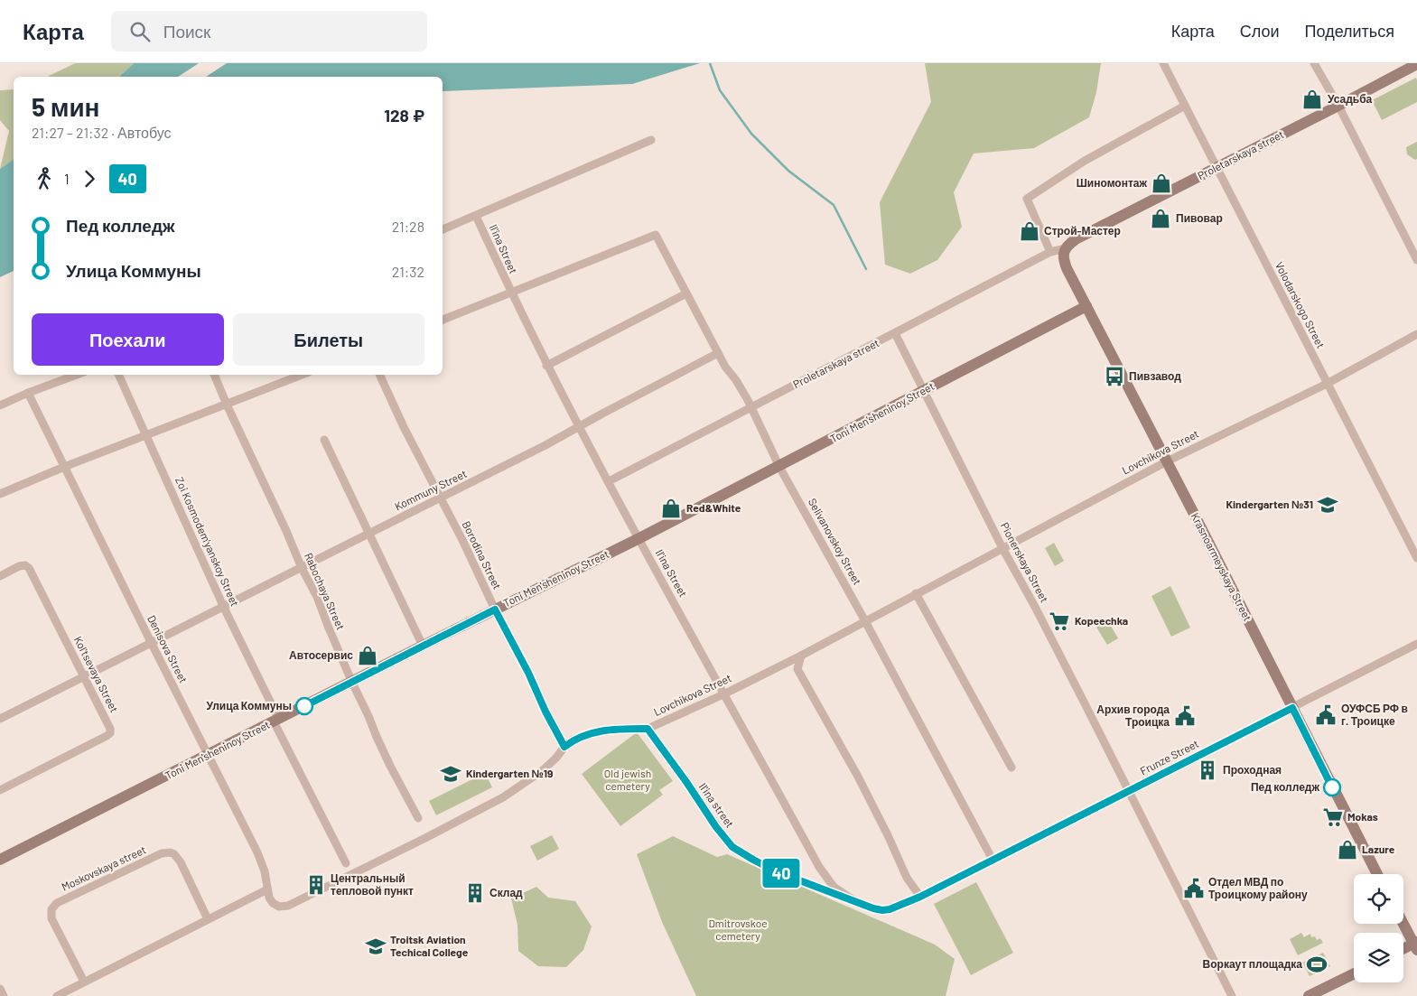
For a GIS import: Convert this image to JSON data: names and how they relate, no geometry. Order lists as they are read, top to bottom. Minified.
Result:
{"streets":{"street":["Proletarskaya street","Il'ina Street","Volodarskogo Street","Toni Men'sheninoy Street","Lovchikova Street","Kommuny Street","Zoi Kosmodem'yanskoy Street","Selivanovskoy Street","Borodina Street","Pionerskaya Street","Krasnoarmeyskaya Street","Rabochaya Street","Denisova Street","Kol'tsevaya Street","Frunze Street","Il'ina street","Moskovskaya street"]},"crossings":[["Proletarskaya street","Il'ina Street"],["Proletarskaya street","Volodarskogo Street"],["Proletarskaya street","Selivanovskoy Street"],["Proletarskaya street","Pionerskaya Street"],["Proletarskaya street","Krasnoarmeyskaya Street"],["Il'ina Street","Toni Men'sheninoy Street"],["Il'ina Street","Lovchikova Street"],["Il'ina Street","Kommuny Street"],["Il'ina Street","Selivanovskoy Street"],["Il'ina Street","Frunze Street"],["Il'ina Street","Il'ina street"],["Volodarskogo Street","Lovchikova Street"],["Toni Men'sheninoy Street","Zoi Kosmodem'yanskoy Street"],["Toni Men'sheninoy Street","Selivanovskoy Street"],["Toni Men'sheninoy Street","Borodina Street"],["Toni Men'sheninoy Street","Pionerskaya Street"],["Toni Men'sheninoy Street","Krasnoarmeyskaya Street"],["Toni Men'sheninoy Street","Rabochaya Street"],["Toni Men'sheninoy Street","Denisova Street"],["Lovchikova Street","Selivanovskoy Street"],["Lovchikova Street","Borodina Street"],["Lovchikova Street","Pionerskaya Street"],["Lovchikova Street","Krasnoarmeyskaya Street"],["Lovchikova Street","Denisova Street"],["Lovchikova Street","Il'ina street"],["Kommuny Street","Zoi Kosmodem'yanskoy Street"],["Kommuny Street","Selivanovskoy Street"],["Kommuny Street","Borodina Street"],["Kommuny Street","Rabochaya Street"],["Kommuny Street","Denisova Street"],["Kommuny Street","Kol'tsevaya Street"],["Selivanovskoy Street","Frunze Street"],["Pionerskaya Street","Frunze Street"],["Krasnoarmeyskaya Street","Frunze Street"]],"parks":["Old jewish cemetery","Dmitrovskoe cemetery"],"places":{"shop":["Усадьба","Шиномонтаж","Пивовар","Строй-Мастер","Red&White","Автосервис","Lazure"],"bus stop":["Пивзавод"],"school or university":["Kindergarten №31","Kindergarten №19","Troitsk Aviation Techical College"],"supermarket":["Kopeechka","Mokas"],"other":["Улица Коммуны","Пед колледж"],"public building":["ОУФСБ РФ в г. Троицке","Архив города Троицка","Отдел МВД по Троицкому району"],"building":["Проходная","Центральный тепловой пункт","Склад"],"sports":["Воркаут площадка"]},"lines":["bus line 40"],"page":{"header":"Карта","search":"Поиск","nav":["Карта","Слои","Поделиться"],"on_map":"40","heading":["5 мин","21:27 – 21:32 · Автобус","128 ₽"],"legs":["1","40"],"list":[{"name":"Пед колледж","value":"21:28"},{"name":"Улица Коммуны","value":"21:32"}],"buttons":["Поехали","Билеты"]}}
